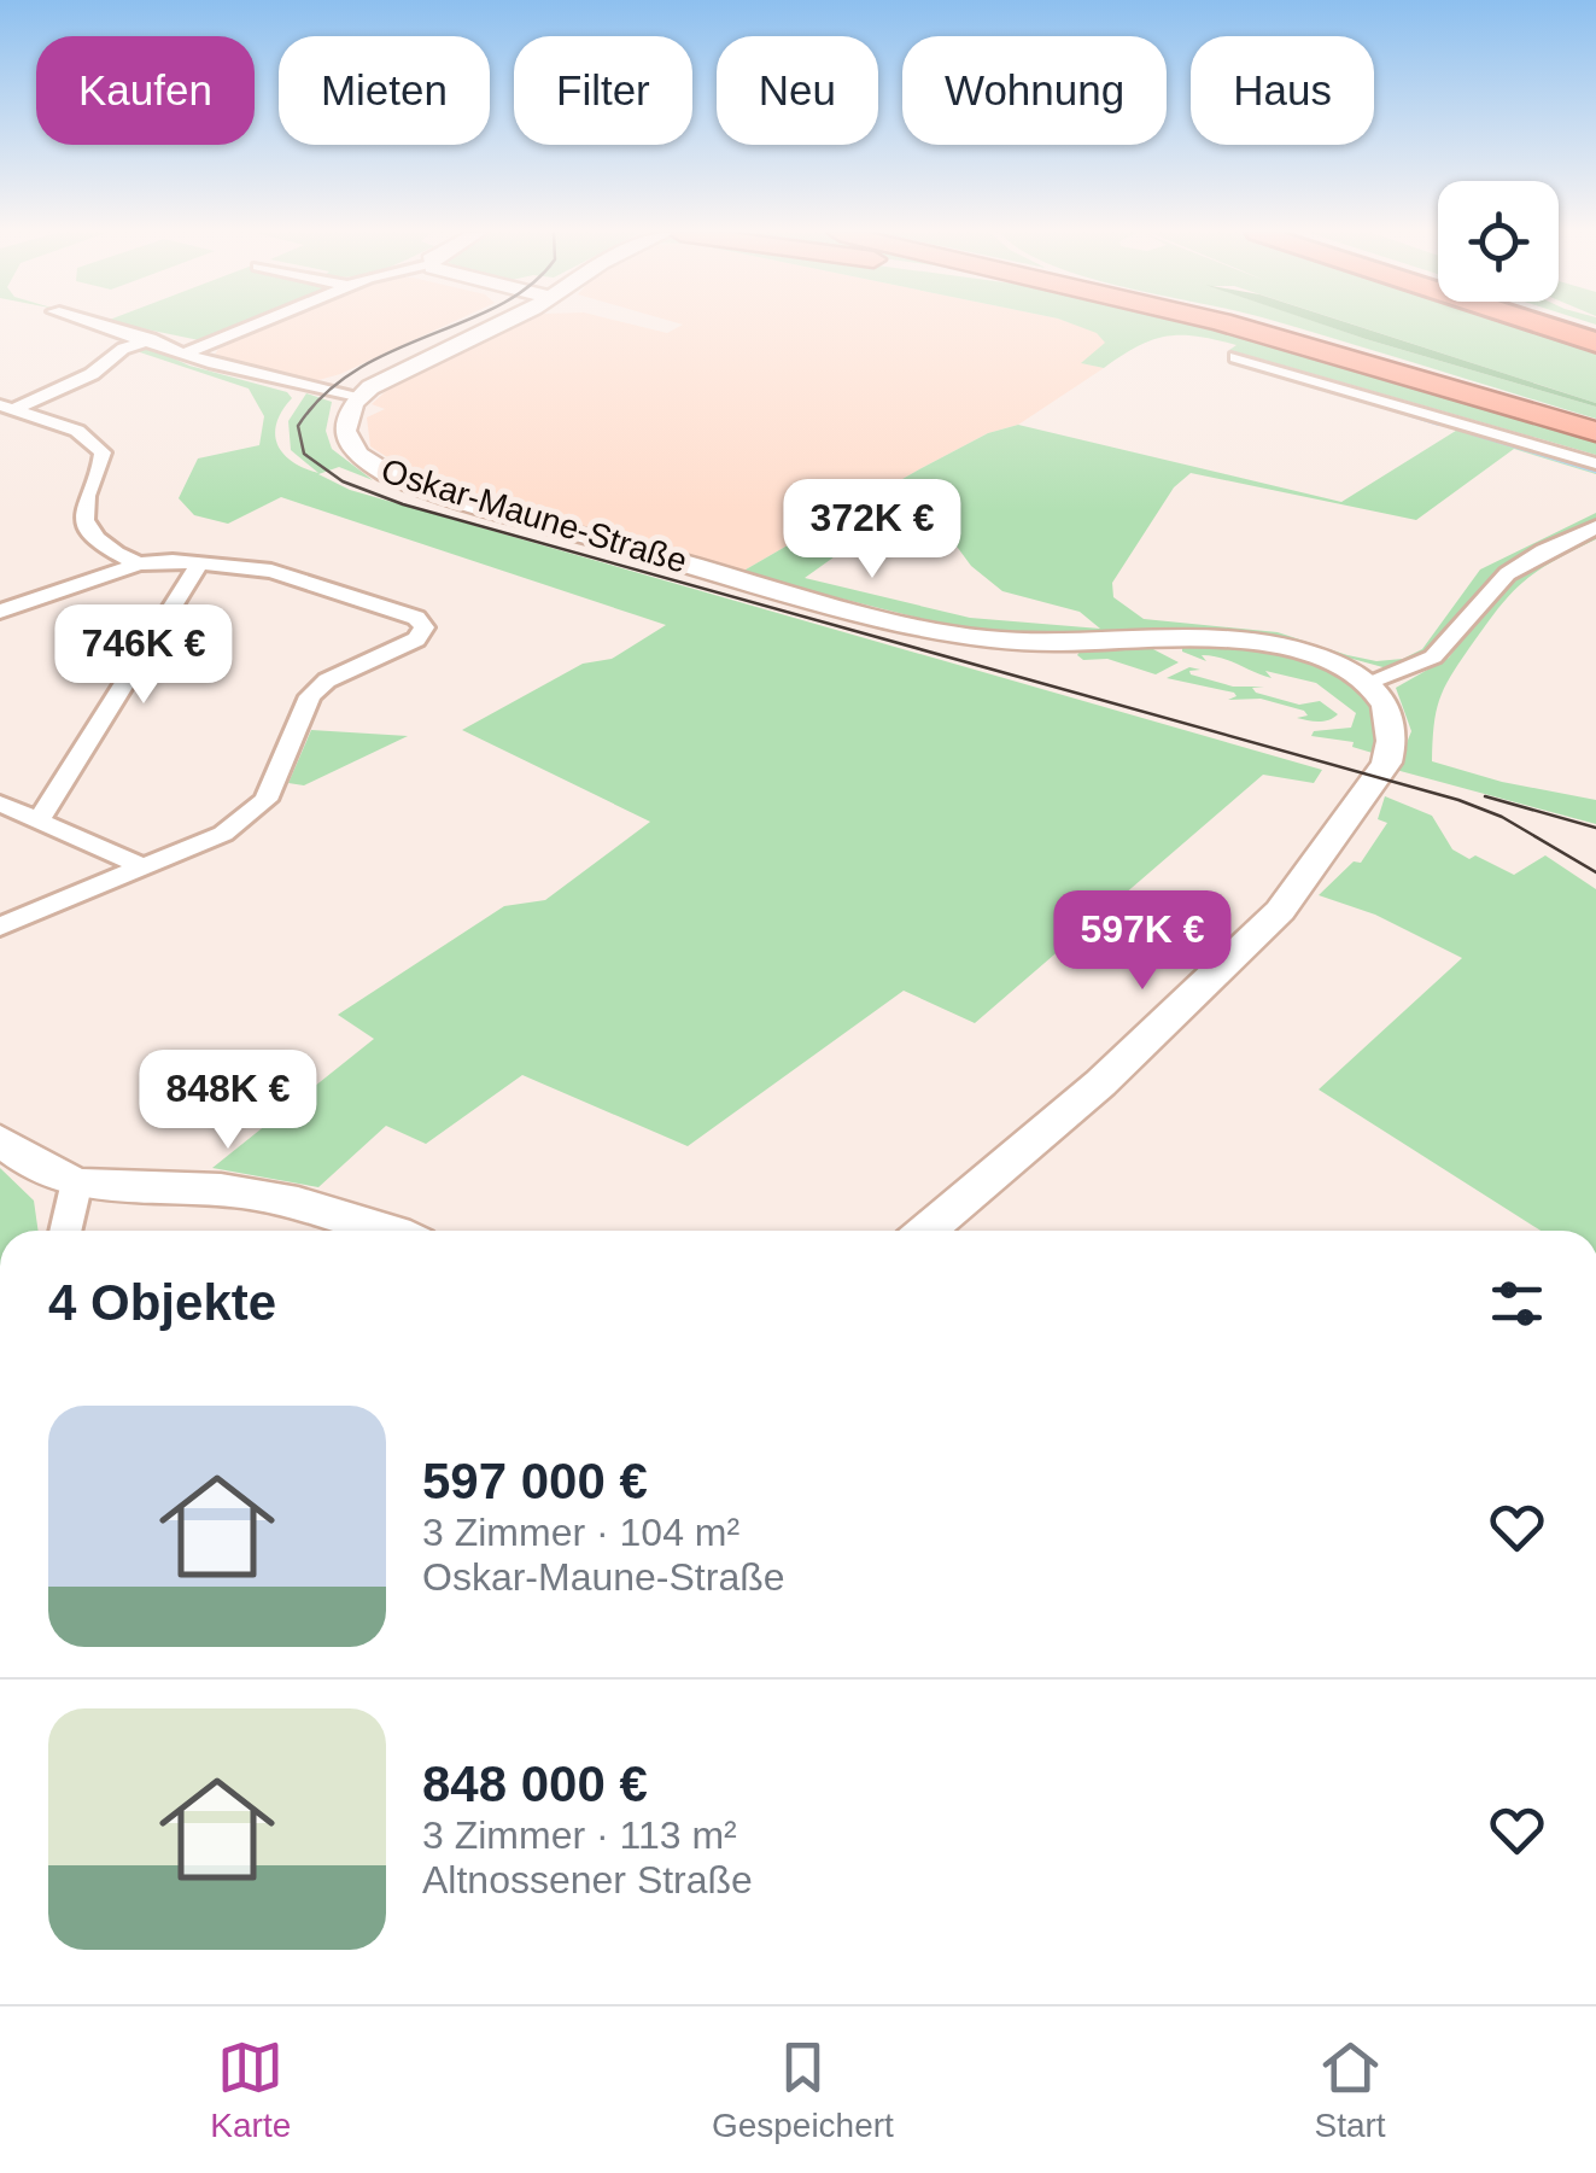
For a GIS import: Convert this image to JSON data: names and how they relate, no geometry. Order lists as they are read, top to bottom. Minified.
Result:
{"streets":{"street":["Oskar-Maune-Straße"]},"page":{"chip":["Kaufen","Mieten","Filter","Neu","Wohnung","Haus"],"price":["372K €","746K €","597K €","848K €"],"heading":"4 Objekte","list":[{"name":"597 000 €","note":"3 Zimmer · 104 m² · Oskar-Maune-Straße"},{"name":"848 000 €","note":"3 Zimmer · 113 m² · Altnossener Straße"}],"tabs":["Karte","Gespeichert","Start"]}}
